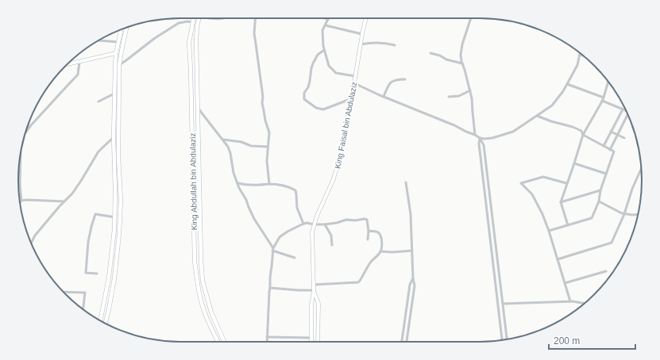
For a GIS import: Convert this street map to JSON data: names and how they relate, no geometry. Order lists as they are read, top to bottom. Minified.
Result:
{"streets":{"main road":["King Abdullah bin Abdulaziz"],"street":["King Faisal bin Abdulaziz"]},"scale_bar":"200 m"}
